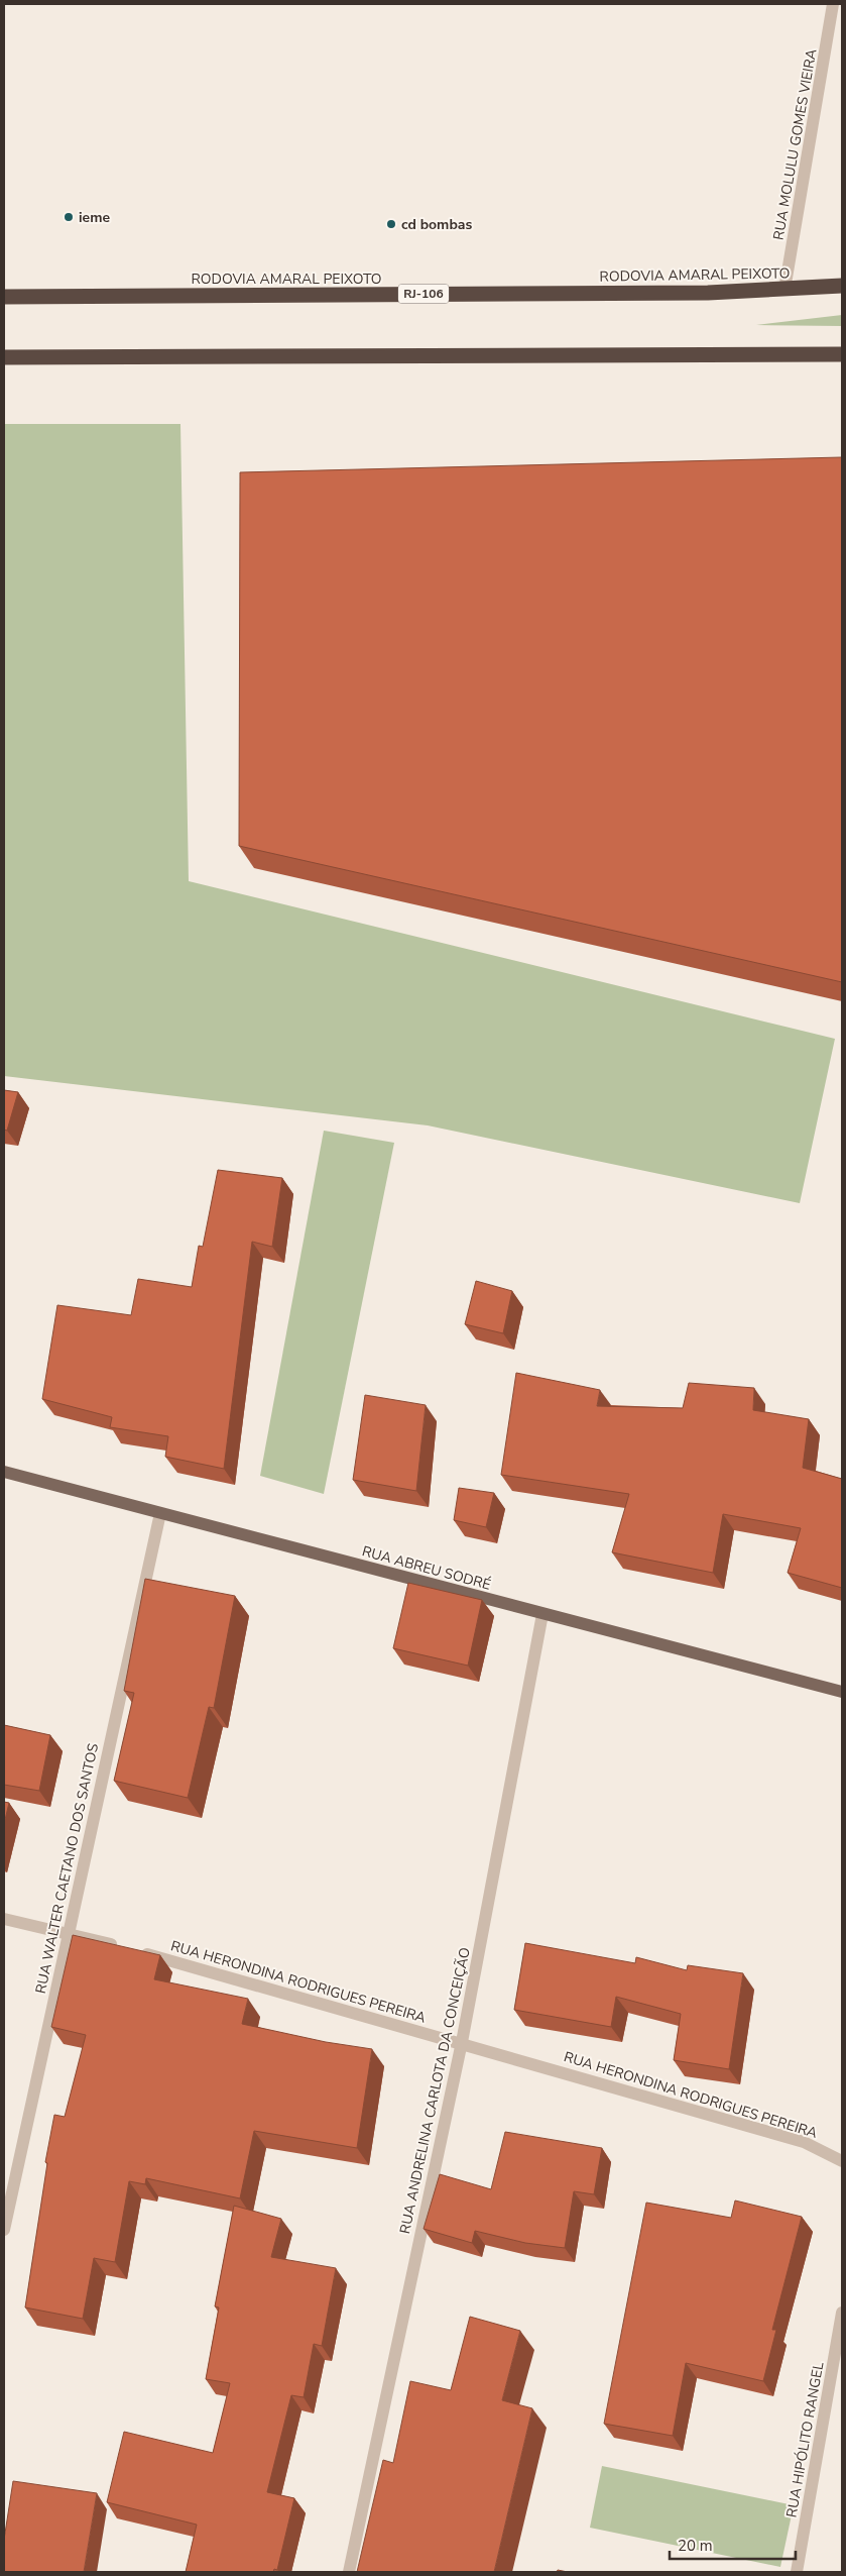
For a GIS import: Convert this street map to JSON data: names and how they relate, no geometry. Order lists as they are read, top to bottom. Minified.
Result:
{"streets":{"highway":["RODOVIA AMARAL PEIXOTO","RJ-106"],"main road":["RUA ABREU SODRÉ"],"street":["RUA MOLULU GOMES VIEIRA","RUA WALTER CAETANO DOS SANTOS","RUA HERONDINA RODRIGUES PEREIRA","RUA ANDRELINA CARLOTA DA CONCEIÇÃO","RUA HIPÓLITO RANGEL"]},"crossings":[["RUA MOLULU GOMES VIEIRA","RODOVIA AMARAL PEIXOTO"],["RUA ABREU SODRÉ","RUA WALTER CAETANO DOS SANTOS"],["RUA ABREU SODRÉ","RUA ANDRELINA CARLOTA DA CONCEIÇÃO"],["RUA WALTER CAETANO DOS SANTOS","RUA HERONDINA RODRIGUES PEREIRA"],["RUA HERONDINA RODRIGUES PEREIRA","RUA ANDRELINA CARLOTA DA CONCEIÇÃO"]],"places":["ieme","cd bombas"],"scale_bar":"20 m"}
